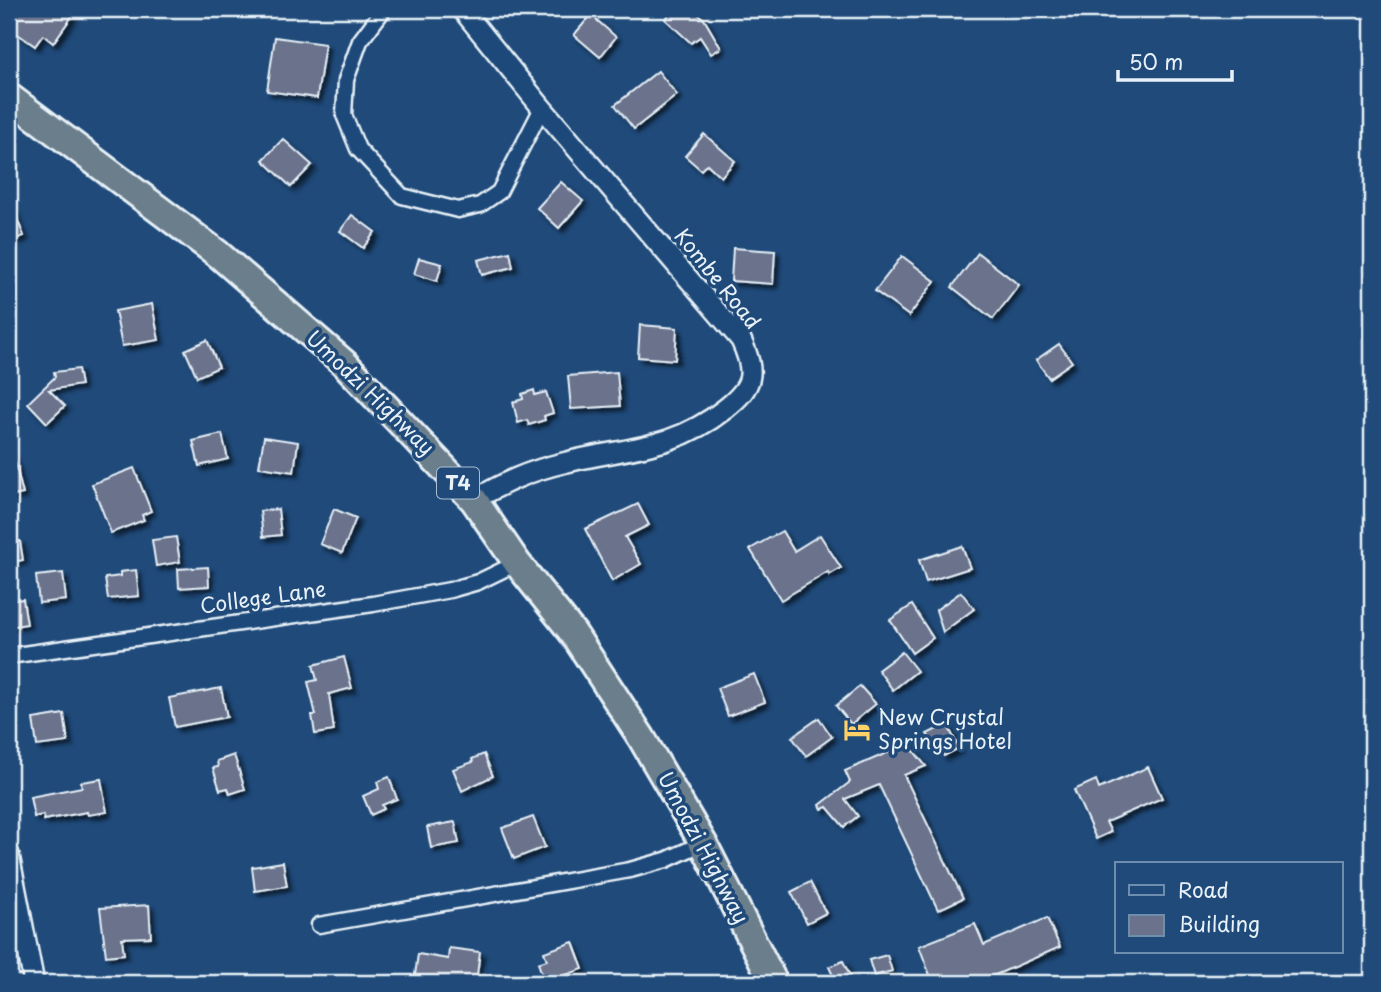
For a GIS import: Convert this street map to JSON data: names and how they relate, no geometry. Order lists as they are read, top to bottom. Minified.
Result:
{"streets":{"highway":["Umodzi Highway","T4"],"street":["Kombe Road","College Lane"]},"crossings":[["Kombe Road","Umodzi Highway"],["Umodzi Highway","College Lane"]],"places":{"hotel":["New Crystal Springs Hotel"]},"legend":["Road","Building"],"scale_bar":"50 m"}
